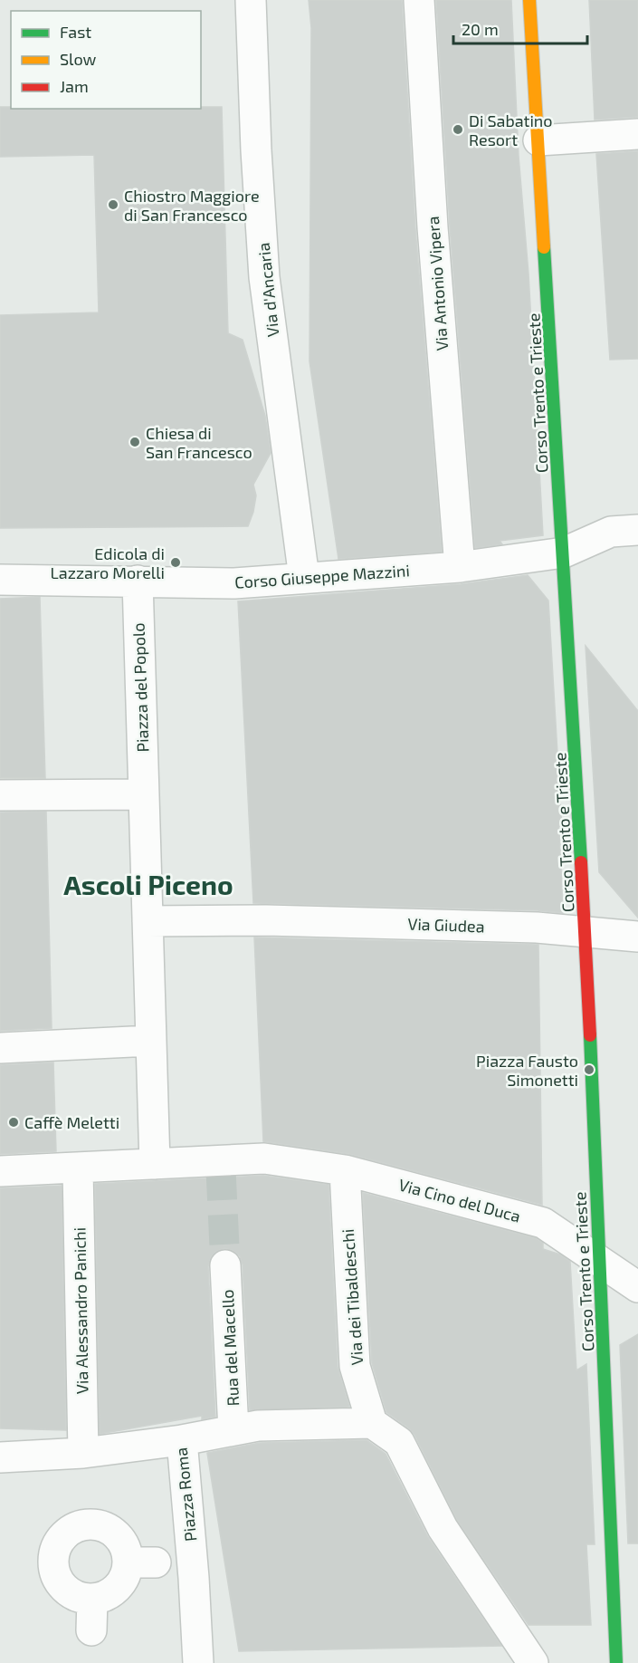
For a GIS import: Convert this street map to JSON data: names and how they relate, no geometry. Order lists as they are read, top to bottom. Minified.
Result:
{"streets":{"street":["Via Antonio Vipera","Via d'Ancaria","Corso Trento e Trieste","Corso Giuseppe Mazzini","Piazza del Popolo","Via Giudea","Via Cino del Duca","Via dei Tibaldeschi","Via Alessandro Panichi","Rua del Macello","Piazza Roma"]},"crossings":[["Via Antonio Vipera","Corso Giuseppe Mazzini"],["Via d'Ancaria","Corso Giuseppe Mazzini"],["Corso Trento e Trieste","Corso Giuseppe Mazzini"],["Corso Trento e Trieste","Via Giudea"],["Corso Trento e Trieste","Via Cino del Duca"],["Corso Giuseppe Mazzini","Piazza del Popolo"],["Piazza del Popolo","Via Giudea"],["Piazza del Popolo","Via Cino del Duca"],["Via Cino del Duca","Via dei Tibaldeschi"],["Via Alessandro Panichi","Piazza Roma"]],"districts":["Ascoli Piceno"],"places":["Di Sabatino Resort","Chiostro Maggiore di San Francesco","Chiesa di San Francesco","Edicola di Lazzaro Morelli","Piazza Fausto Simonetti","Caffè Meletti"],"legend":["Fast","Slow","Jam"],"scale_bar":"20 m"}
